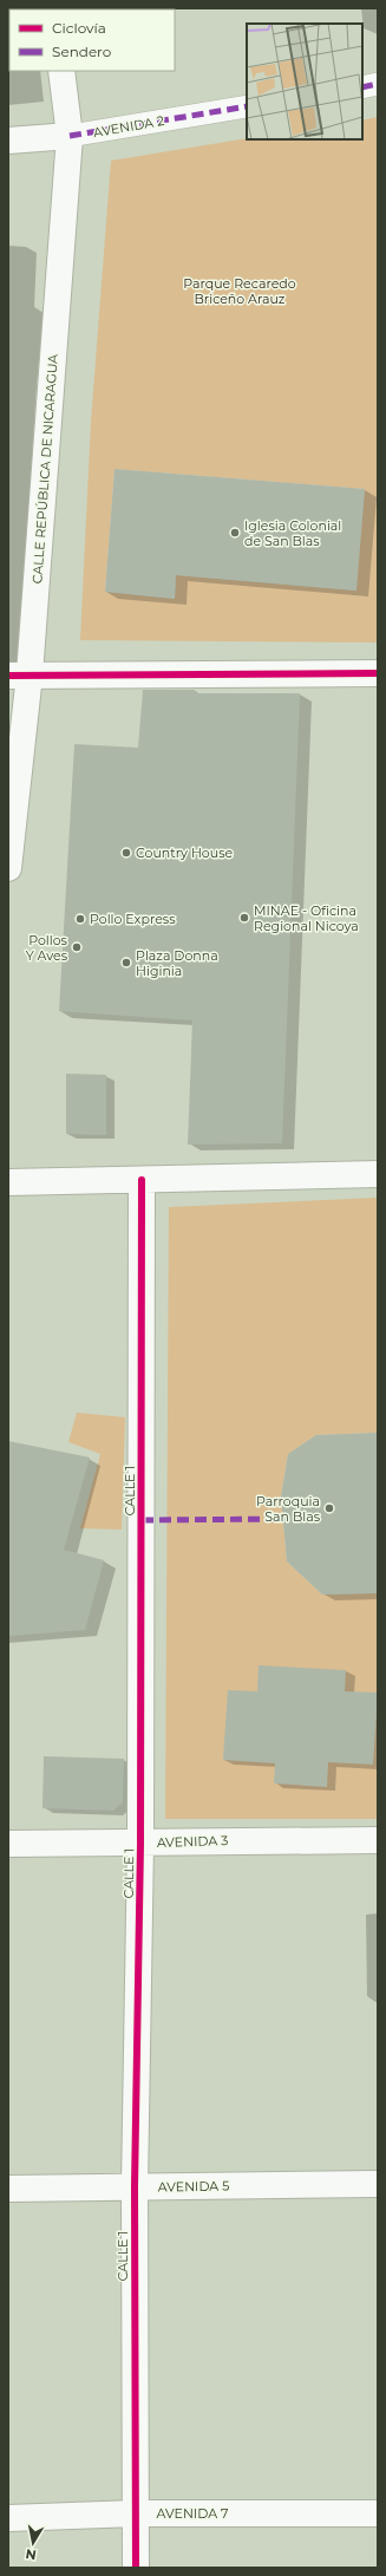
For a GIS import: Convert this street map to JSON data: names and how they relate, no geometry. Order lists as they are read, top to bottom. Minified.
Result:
{"streets":{"street":["AVENIDA 2","CALLE REPÚBLICA DE NICARAGUA","CALLE 1","AVENIDA 3","AVENIDA 5","AVENIDA 7"]},"crossings":[["AVENIDA 2","CALLE REPÚBLICA DE NICARAGUA"],["CALLE 1","AVENIDA 3"],["CALLE 1","AVENIDA 5"],["CALLE 1","AVENIDA 7"]],"parks":["Parque Recaredo Briceño Arauz"],"places":["Iglesia Colonial de San Blas","Country House","MINAE - Oficina Regional Nicoya","Pollo Express","Pollos Y Aves","Plaza Donna Higinia","Parroquia San Blas"],"legend":["Ciclovía","Sendero"],"north":"bottom"}
